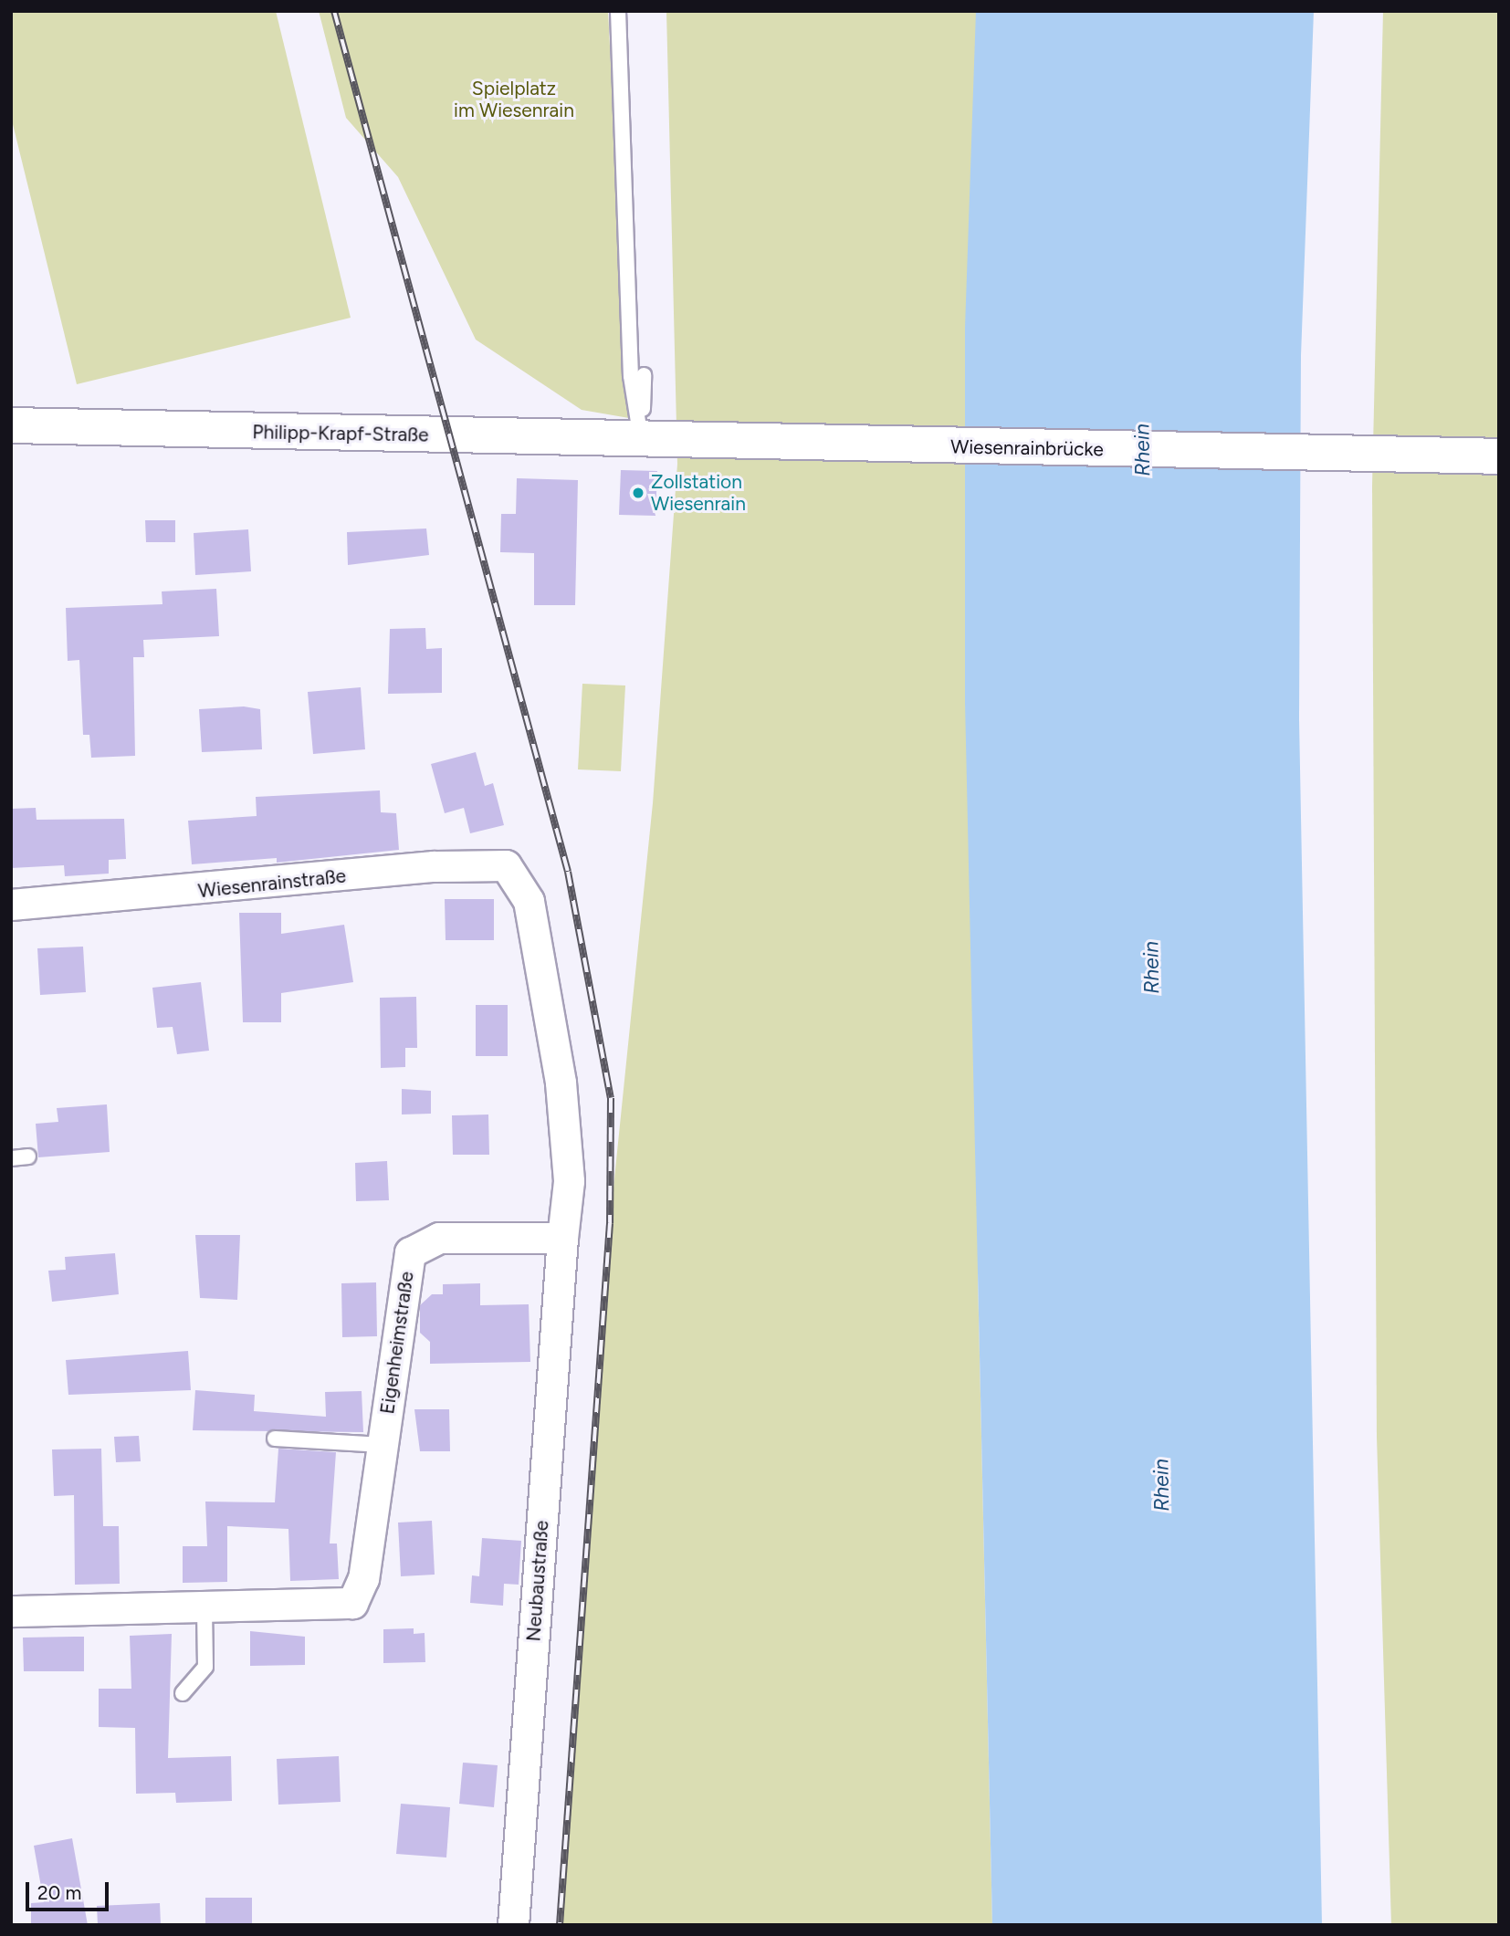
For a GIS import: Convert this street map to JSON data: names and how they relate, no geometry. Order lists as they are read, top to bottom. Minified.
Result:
{"streets":{"street":["Philipp-Krapf-Straße","Wiesenrainbrücke","Wiesenrainstraße","Eigenheimstraße","Neubaustraße"]},"crossings":[["Philipp-Krapf-Straße","Wiesenrainbrücke"],["Wiesenrainstraße","Eigenheimstraße"],["Wiesenrainstraße","Neubaustraße"],["Eigenheimstraße","Neubaustraße"]],"water":["Rhein"],"parks":["Spielplatz im Wiesenrain"],"places":["Zollstation Wiesenrain"],"scale_bar":"20 m"}
